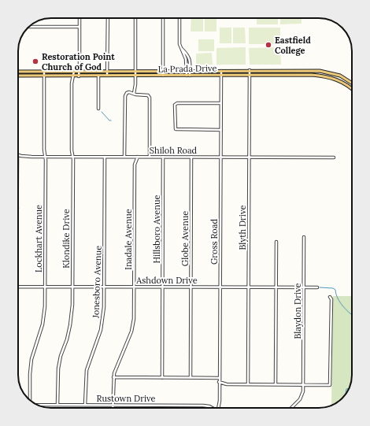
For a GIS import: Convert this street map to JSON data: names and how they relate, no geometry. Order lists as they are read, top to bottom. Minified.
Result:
{"streets":{"main road":["La Prada Drive"],"street":["Shiloh Road","Blyth Drive","Hillsboro Avenue","Lockhart Avenue","Klondike Drive","Globe Avenue","Inadale Avenue","Gross Road","Ashdown Drive","Jonesboro Avenue","Blaydon Drive","Rustown Drive"]},"crossings":[["La Prada Drive","Blyth Drive"],["La Prada Drive","Lockhart Avenue"],["La Prada Drive","Klondike Drive"],["La Prada Drive","Gross Road"],["Shiloh Road","Blyth Drive"],["Shiloh Road","Hillsboro Avenue"],["Shiloh Road","Lockhart Avenue"],["Shiloh Road","Klondike Drive"],["Shiloh Road","Globe Avenue"],["Shiloh Road","Inadale Avenue"],["Shiloh Road","Gross Road"],["Shiloh Road","Jonesboro Avenue"],["Blyth Drive","Ashdown Drive"],["Hillsboro Avenue","Ashdown Drive"],["Lockhart Avenue","Ashdown Drive"],["Klondike Drive","Ashdown Drive"],["Klondike Drive","Rustown Drive"],["Globe Avenue","Ashdown Drive"],["Inadale Avenue","Ashdown Drive"],["Inadale Avenue","Rustown Drive"],["Gross Road","Ashdown Drive"],["Ashdown Drive","Jonesboro Avenue"],["Ashdown Drive","Blaydon Drive"],["Jonesboro Avenue","Rustown Drive"]],"places":["Eastfield College","Restoration Point Church of God"]}
